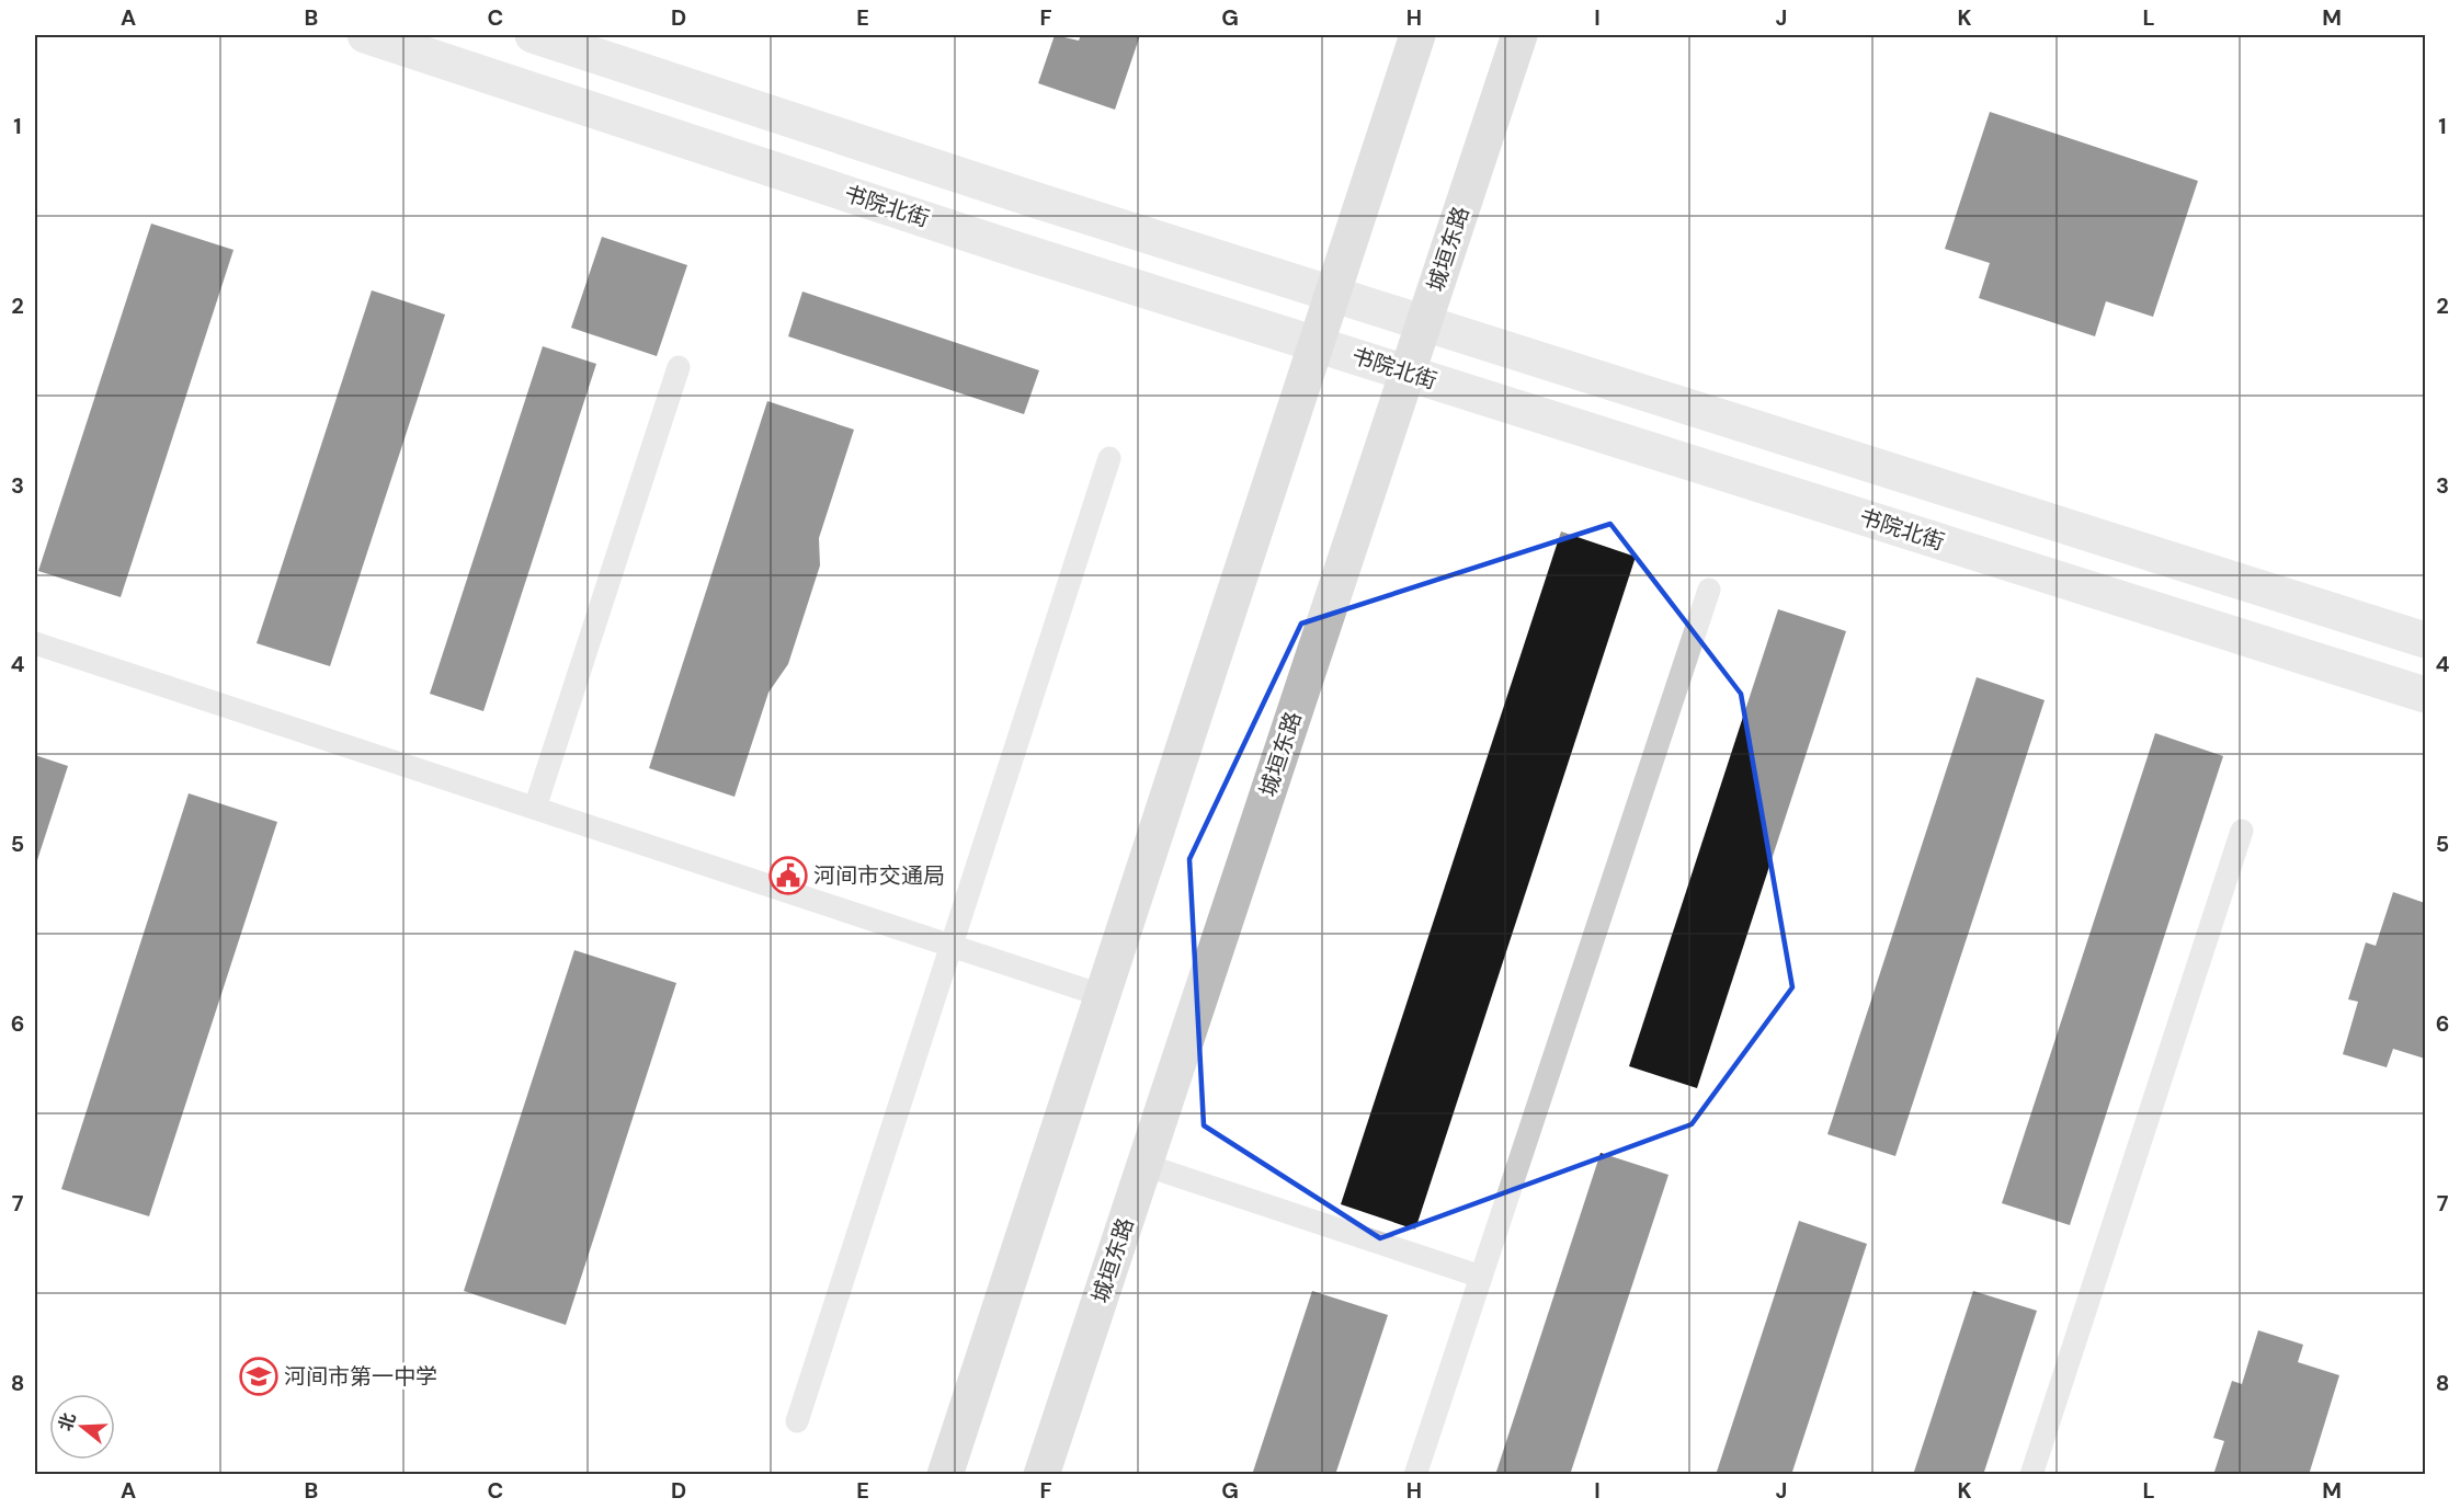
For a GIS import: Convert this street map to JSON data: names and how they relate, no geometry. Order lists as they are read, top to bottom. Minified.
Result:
{"streets":{"main road":["城垣东路"],"street":["书院北街"]},"crossings":[["书院北街","城垣东路"]],"places":{"public building":["河间市交通局"],"school or university":["河间市第一中学"]},"north":"left","grid":{"columns":["A","B","C","D","E","F","G","H","I","J","K","L","M"],"rows":["1","2","3","4","5","6","7","8"]}}
